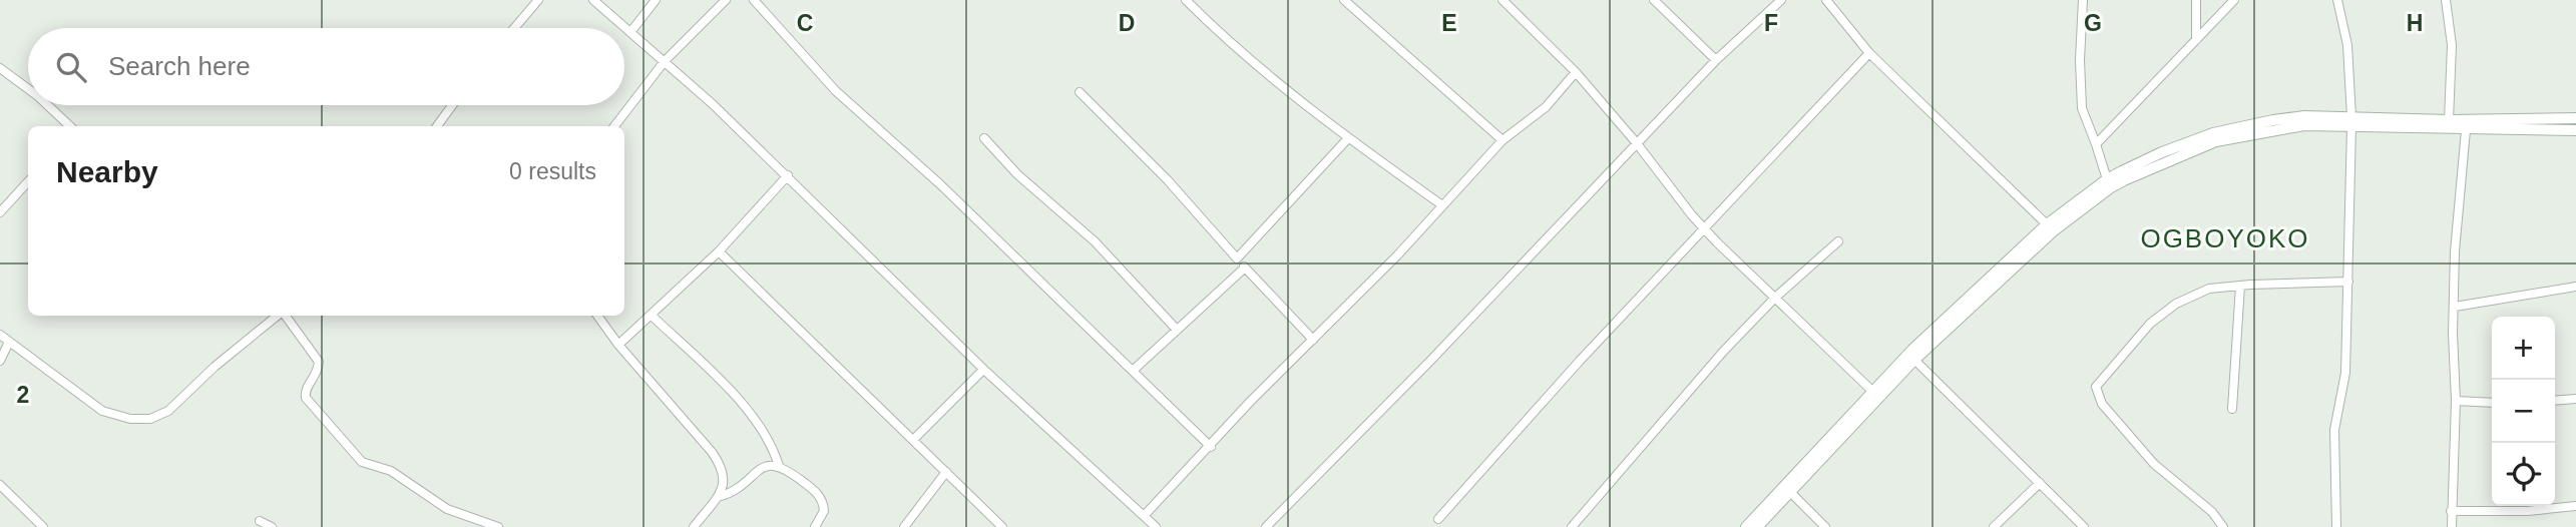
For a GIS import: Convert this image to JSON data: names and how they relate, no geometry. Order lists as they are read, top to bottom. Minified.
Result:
{"districts":["OGBOYOKO"],"page":{"search":"Search here","heading":["Nearby","0 results"],"map_buttons":["+","−"]},"grid":{"columns":["C","D","E","F","G","H"],"rows":["2"]}}
